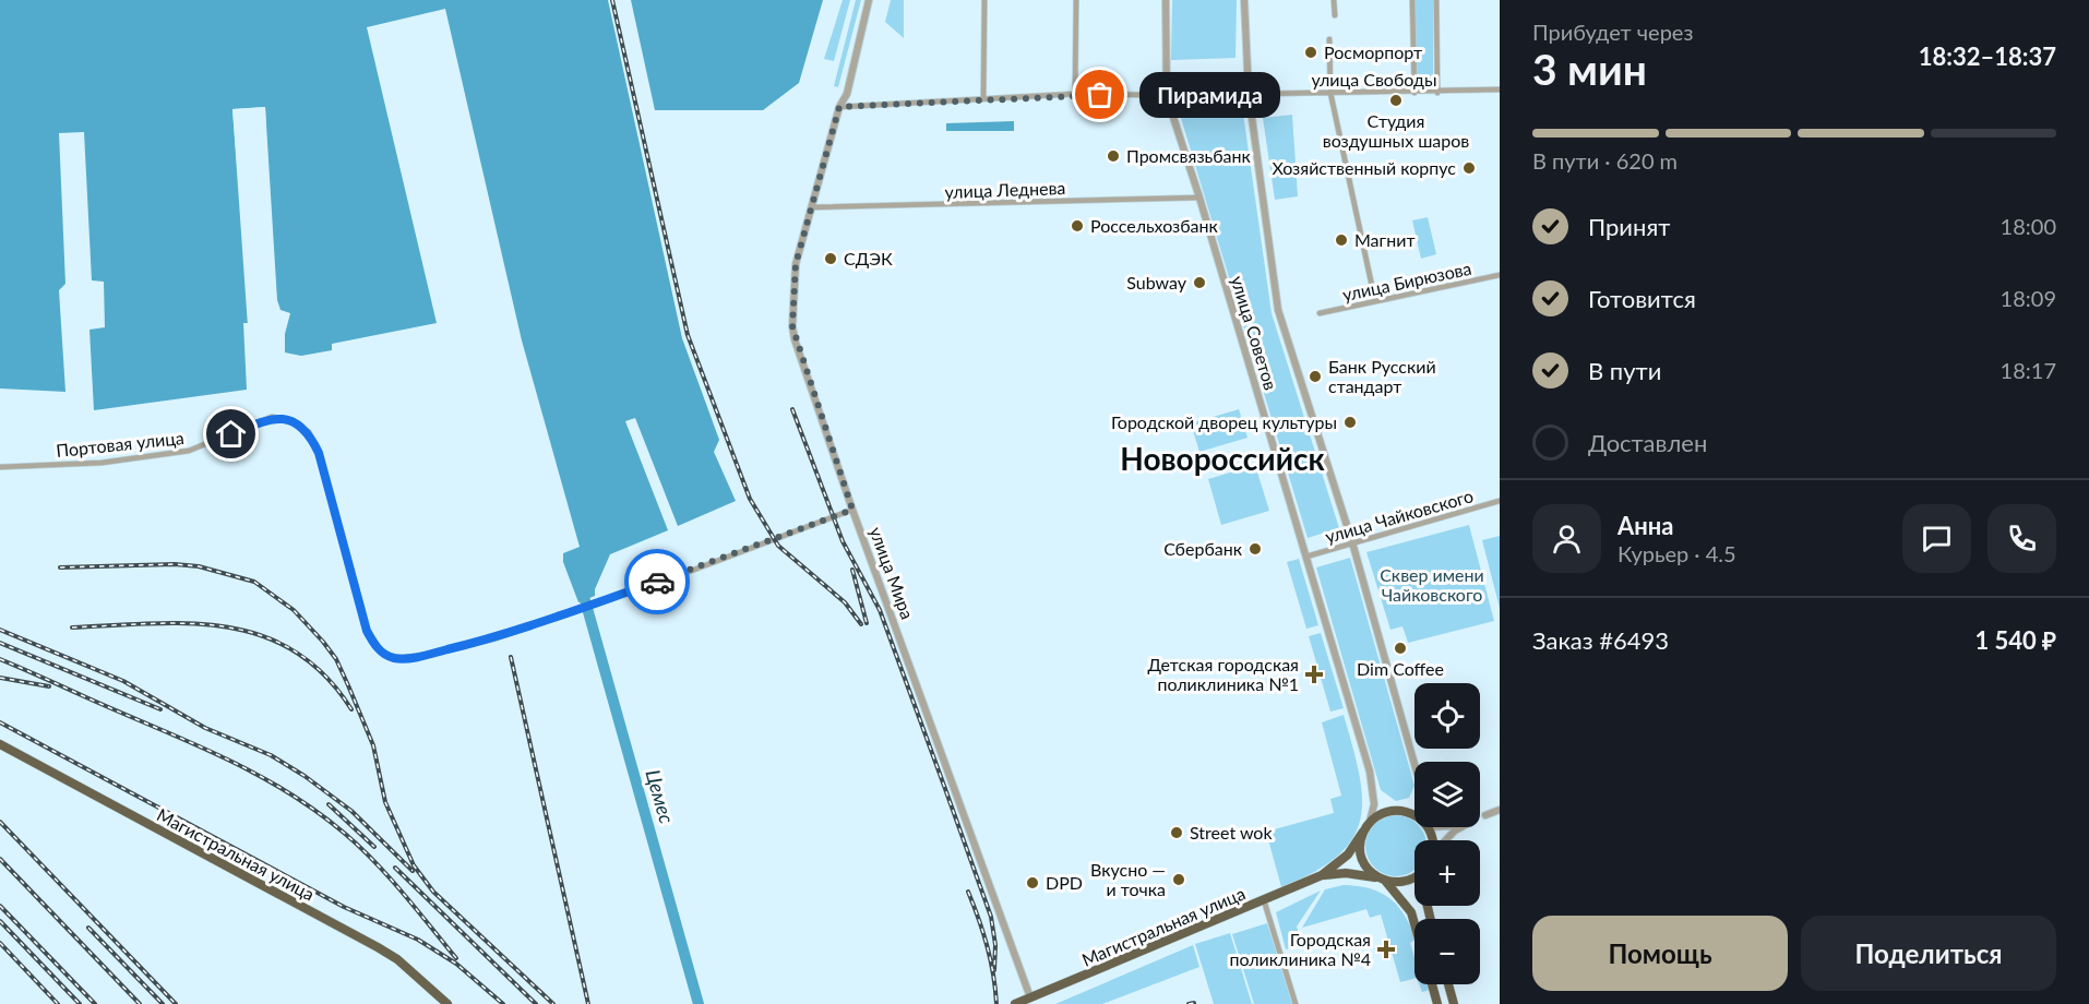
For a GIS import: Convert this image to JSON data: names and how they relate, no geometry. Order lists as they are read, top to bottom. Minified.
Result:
{"streets":{"highway":["Магистральная улица"],"street":["улица Свободы","улица Леднева","улица Бирюзова","улица Советов","Портовая улица","улица Чайковского","улица Мира"]},"crossings":[["улица Свободы","улица Советов"],["улица Леднева","улица Советов"],["улица Леднева","улица Мира"],["улица Советов","улица Чайковского"],["улица Советов","Магистральная улица"],["Портовая улица","улица Мира"],["улица Мира","Магистральная улица"]],"districts":["Новороссийск"],"water":["Цемес"],"parks":["Сквер имени Чайковского"],"places":{"other":["Росморпорт","Пирамида","Студия воздушных шаров","Промсвязьбанк","Хозяйственный корпус","Россельхозбанк","Магнит","СДЭК","Subway","Банк Русский стандарт","Городской дворец культуры","Сбербанк","Dim Coffee","Street wok","Вкусно — и точка","DPD"],"health":["Детская городская поликлиника №1","Городская поликлиника №4"]},"page":{"heading":["3 мин","Прибудет через","18:32–18:37"],"panel":["Анна","Курьер · 4.5","Заказ #6493","1 540 ₽"],"bubble":"Пирамида","bar":"В пути · 620 m","list":[["Принят","18:00"],["Готовится","18:09"],["В пути","18:17"],"Доставлен"],"map_buttons":["+","−"],"buttons":["Помощь","Поделиться"]}}
